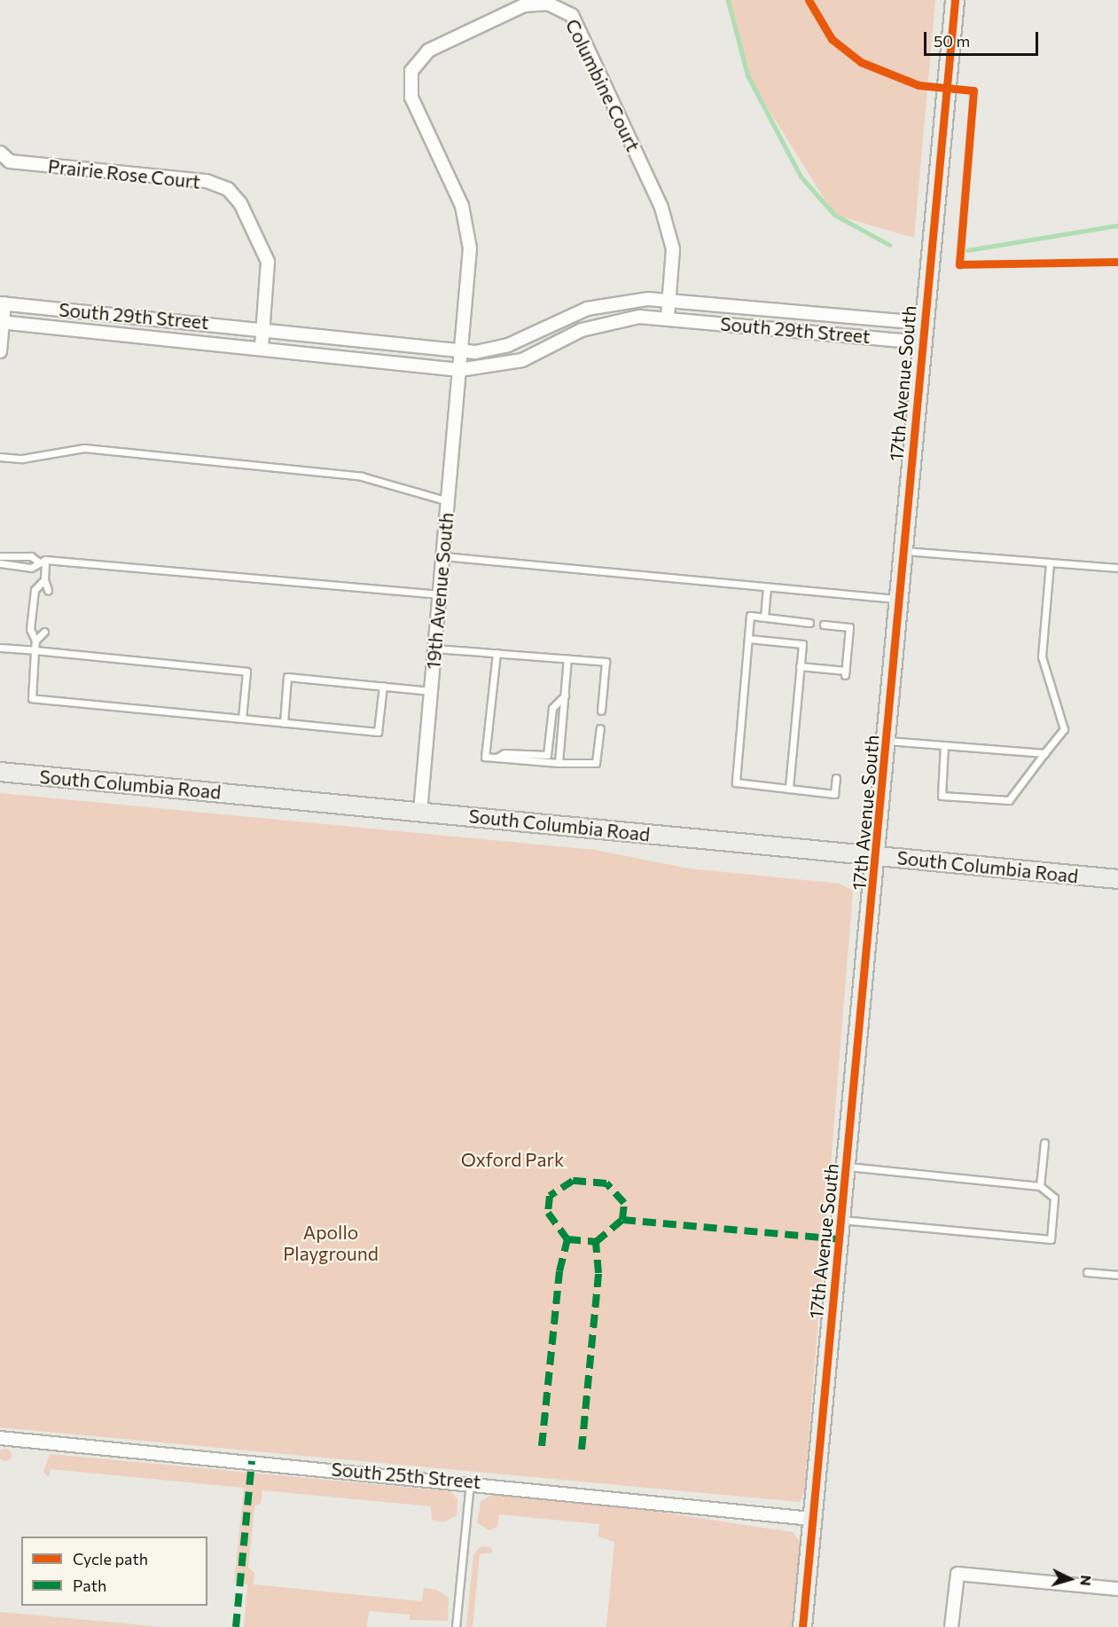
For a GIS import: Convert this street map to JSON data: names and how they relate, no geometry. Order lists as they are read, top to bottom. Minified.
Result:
{"streets":{"street":["Columbine Court","Prairie Rose Court","South 29th Street","17th Avenue South","19th Avenue South","South Columbia Road","South 25th Street"]},"crossings":[["Columbine Court","South 29th Street"],["Prairie Rose Court","South 29th Street"],["South 29th Street","17th Avenue South"],["South 29th Street","19th Avenue South"],["17th Avenue South","South Columbia Road"],["17th Avenue South","South 25th Street"],["19th Avenue South","South Columbia Road"]],"parks":["Oxford Park","Apollo Playground"],"legend":["Cycle path","Path"],"scale_bar":"50 m","north":"right"}
